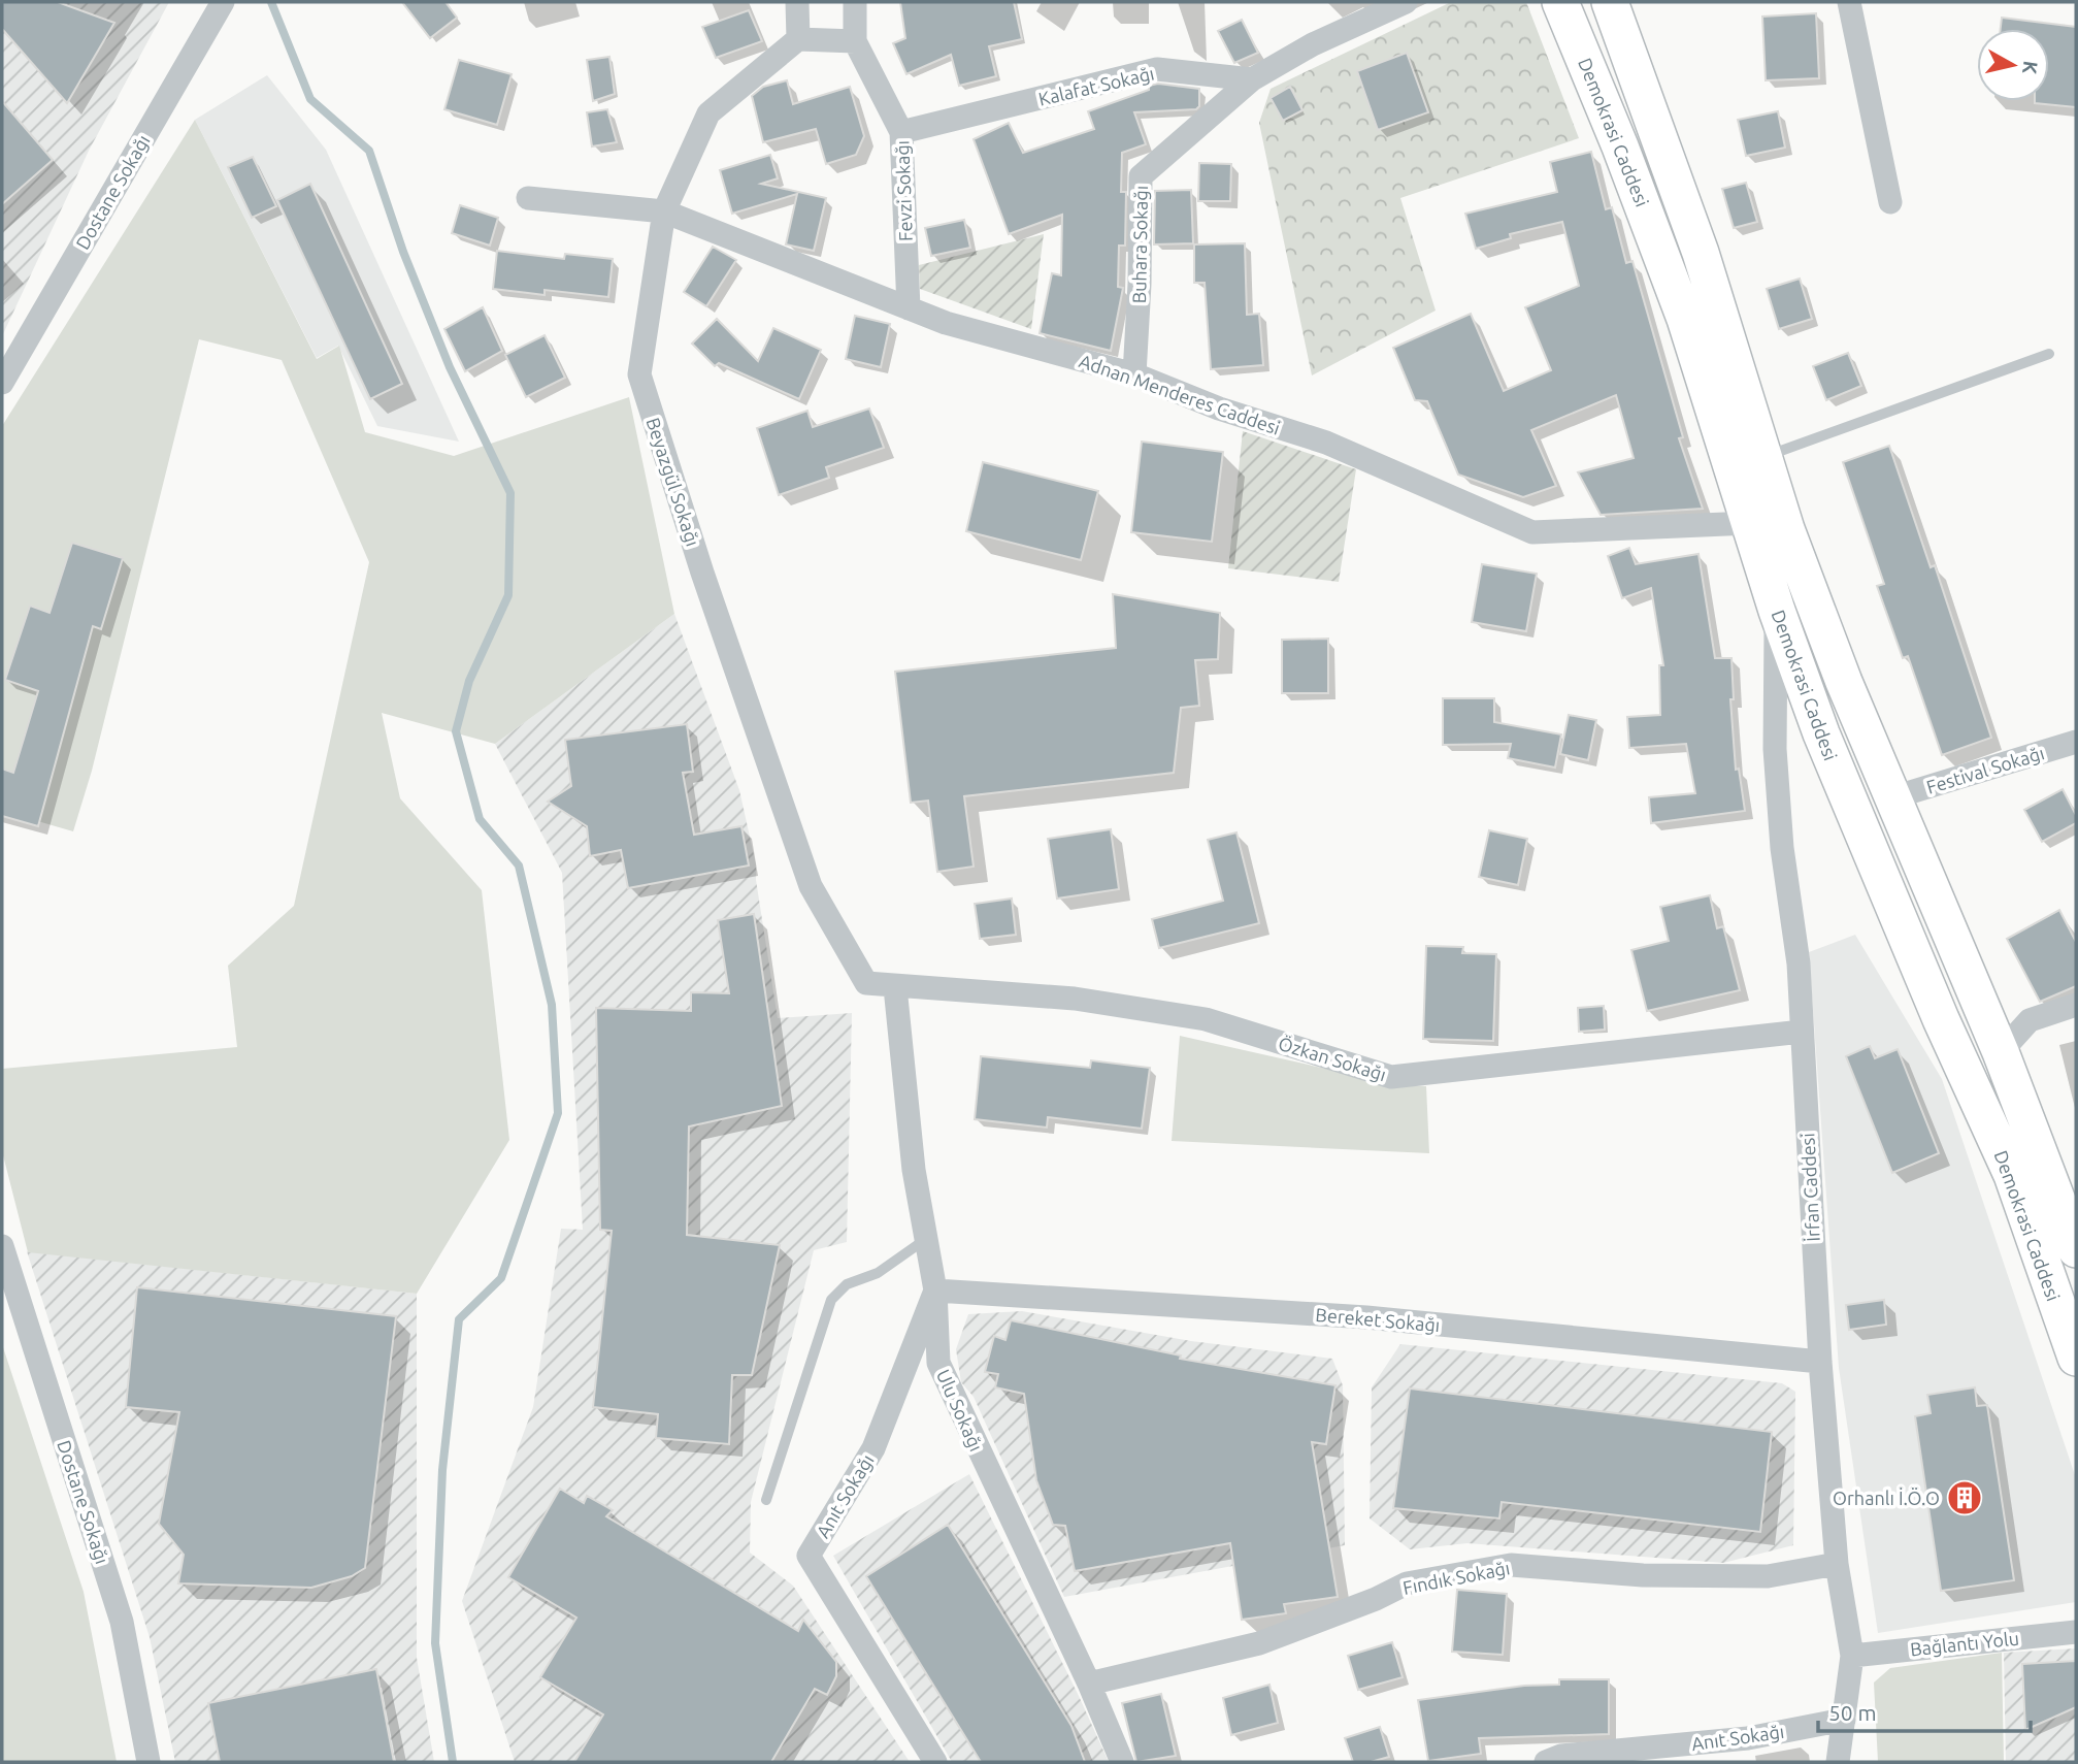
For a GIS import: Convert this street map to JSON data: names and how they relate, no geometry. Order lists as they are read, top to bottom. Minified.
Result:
{"streets":{"main road":["Demokrasi Caddesi"],"street":["Kalafat Sokağı","Fevzi Sokağı","Dostane Sokağı","Buhara Sokağı","Adnan Menderes Caddesi","Beyazgül Sokağı","Festival Sokağı","Özkan Sokağı","İrfan Caddesi","Bereket Sokağı","Ulu Sokağı","Anıt Sokağı","Fındık Sokağı","Bağlantı Yolu"]},"crossings":[["Kalafat Sokağı","Fevzi Sokağı"],["Kalafat Sokağı","Buhara Sokağı"],["Demokrasi Caddesi","Adnan Menderes Caddesi"],["Demokrasi Caddesi","Festival Sokağı"],["Demokrasi Caddesi","İrfan Caddesi"],["Fevzi Sokağı","Adnan Menderes Caddesi"],["Buhara Sokağı","Adnan Menderes Caddesi"],["Adnan Menderes Caddesi","Beyazgül Sokağı"],["Beyazgül Sokağı","Özkan Sokağı"],["Özkan Sokağı","İrfan Caddesi"],["Özkan Sokağı","Ulu Sokağı"],["İrfan Caddesi","Bereket Sokağı"],["İrfan Caddesi","Anıt Sokağı"],["İrfan Caddesi","Fındık Sokağı"],["İrfan Caddesi","Bağlantı Yolu"],["Bereket Sokağı","Ulu Sokağı"],["Bereket Sokağı","Anıt Sokağı"],["Ulu Sokağı","Anıt Sokağı"],["Ulu Sokağı","Fındık Sokağı"]],"places":{"building":["Orhanlı İ.Ö.O"]},"scale_bar":"50 m","north":"right"}
